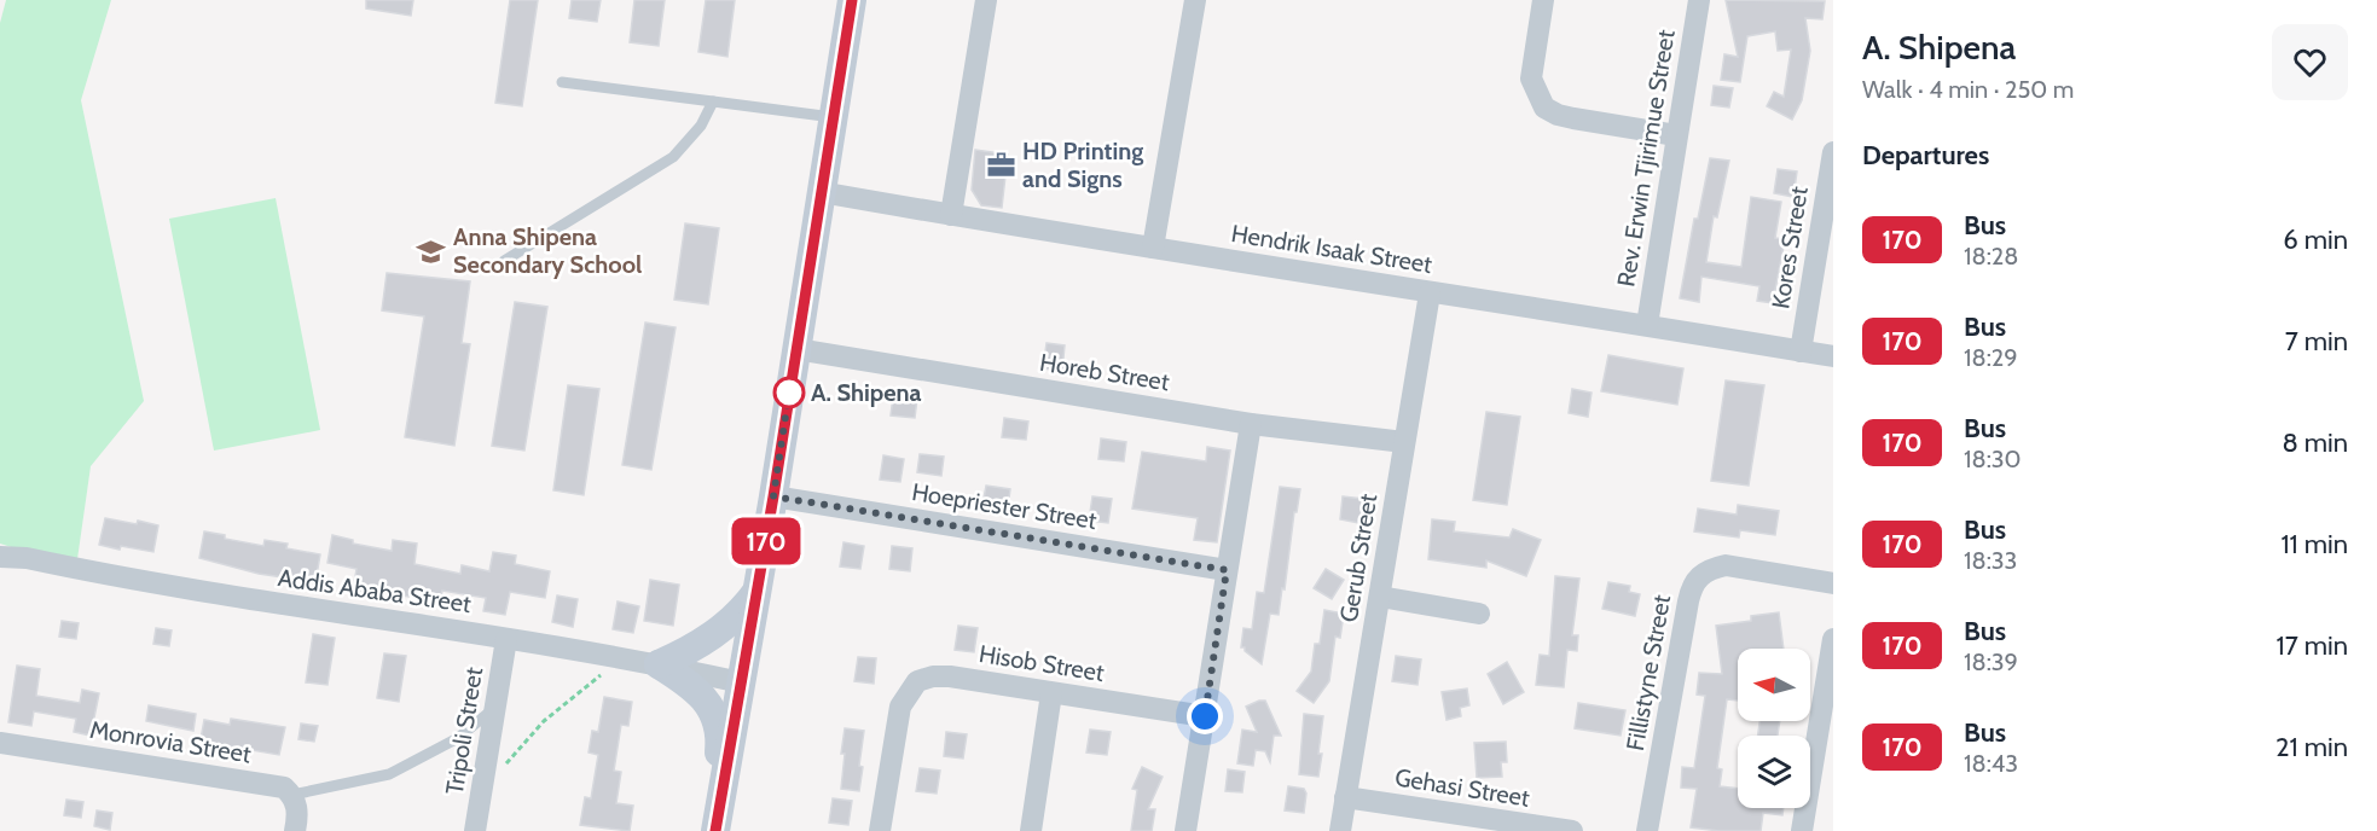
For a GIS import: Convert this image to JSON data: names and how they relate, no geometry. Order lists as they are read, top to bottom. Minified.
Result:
{"streets":{"street":["Rev. Erwin Tjirimue Street","Kores Street","Hendrik Isaak Street","Horeb Street","Hoepriester Street","Gerub Street","Addis Ababa Street","Hisob Street","Fillistyne Street","Tripoli Street","Monrovia Street","Gehasi Street"]},"crossings":[["Rev. Erwin Tjirimue Street","Hendrik Isaak Street"],["Kores Street","Hendrik Isaak Street"],["Hendrik Isaak Street","Gerub Street"],["Horeb Street","Gerub Street"],["Gerub Street","Gehasi Street"],["Addis Ababa Street","Tripoli Street"]],"places":{"office":["HD Printing and Signs"],"school or university":["Anna Shipena Secondary School"],"other":["A. Shipena"]},"lines":["bus line 170"],"north":"left","page":{"on_map":"170","heading":[["A. Shipena","Walk · 4 min · 250 m"],"Departures"],"list":[{"mark":"170","name":"Bus","note":"18:28","value":"6 min"},{"mark":"170","name":"Bus","note":"18:29","value":"7 min"},{"mark":"170","name":"Bus","note":"18:30","value":"8 min"},{"mark":"170","name":"Bus","note":"18:33","value":"11 min"},{"mark":"170","name":"Bus","note":"18:39","value":"17 min"},{"mark":"170","name":"Bus","note":"18:43","value":"21 min"}]}}
